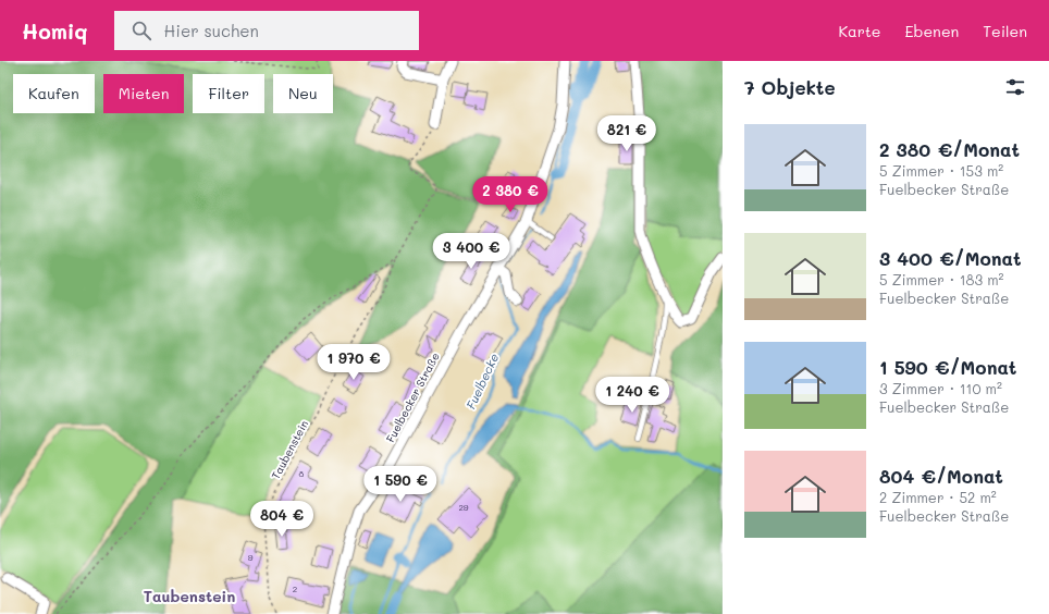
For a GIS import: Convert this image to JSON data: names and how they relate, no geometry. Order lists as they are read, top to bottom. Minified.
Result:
{"streets":{"street":["Fuelbecker Straße"],"path":["Taubenstein"]},"districts":["Taubenstein"],"water":["Fuelbecke"],"house_numbers":["8","29","9","2"],"page":{"header":"Homiq","search":"Hier suchen","nav":["Karte","Ebenen","Teilen"],"heading":"7 Objekte","chip":["Kaufen","Mieten","Filter","Neu"],"list":[{"name":"2 380 €/Monat","note":"5 Zimmer · 153 m² · Fuelbecker Straße"},{"name":"3 400 €/Monat","note":"5 Zimmer · 183 m² · Fuelbecker Straße"},{"name":"1 590 €/Monat","note":"3 Zimmer · 110 m² · Fuelbecker Straße"},{"name":"804 €/Monat","note":"2 Zimmer · 52 m² · Fuelbecker Straße"}],"price":["821 €","2 380 €","3 400 €","1 970 €","1 240 €","1 590 €","804 €"]}}
